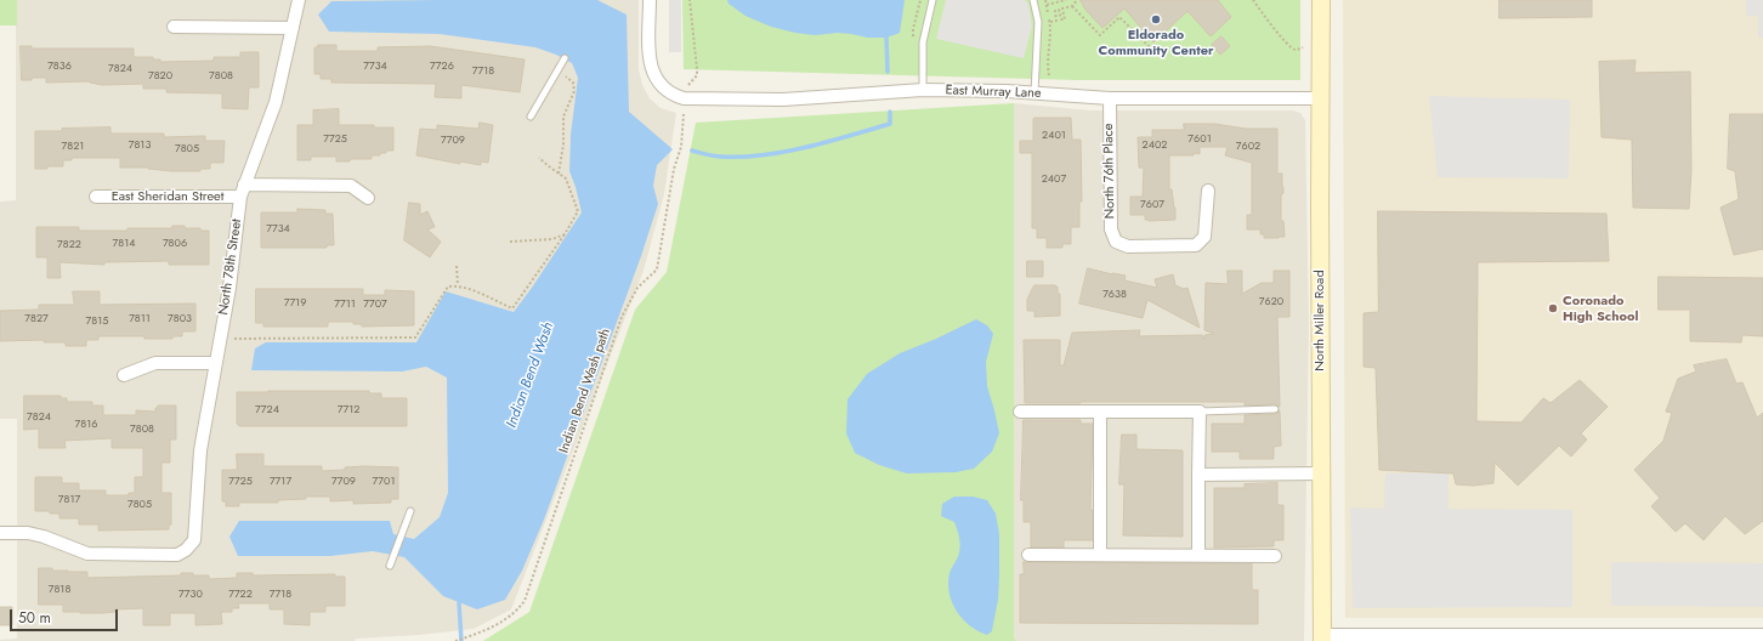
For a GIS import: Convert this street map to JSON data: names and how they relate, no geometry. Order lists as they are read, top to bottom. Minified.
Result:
{"streets":{"street":["East Murray Lane","North 76th Place","East Sheridan Street","North 78th Street","North Miller Road"],"path":["Indian Bend Wash path"]},"crossings":[["East Murray Lane","North 76th Place"],["East Murray Lane","North Miller Road"],["East Sheridan Street","North 78th Street"]],"water":["Indian Bend Wash"],"places":["Eldorado Community Center","Coronado High School"],"house_numbers":["7836","7734","7726","7824","7718","7820","7808","2401","7725","7601","7709","7813","2402","7821","7602","7805","2407","7607","7734","7814","7806","7822","7638","7620","7719","7711","7707","7827","7811","7803","7815","7724","7712","7824","7816","7808","7725","7717","7709","7701","7817","7805","7818","7730","7722","7718"],"scale_bar":"50 m"}
